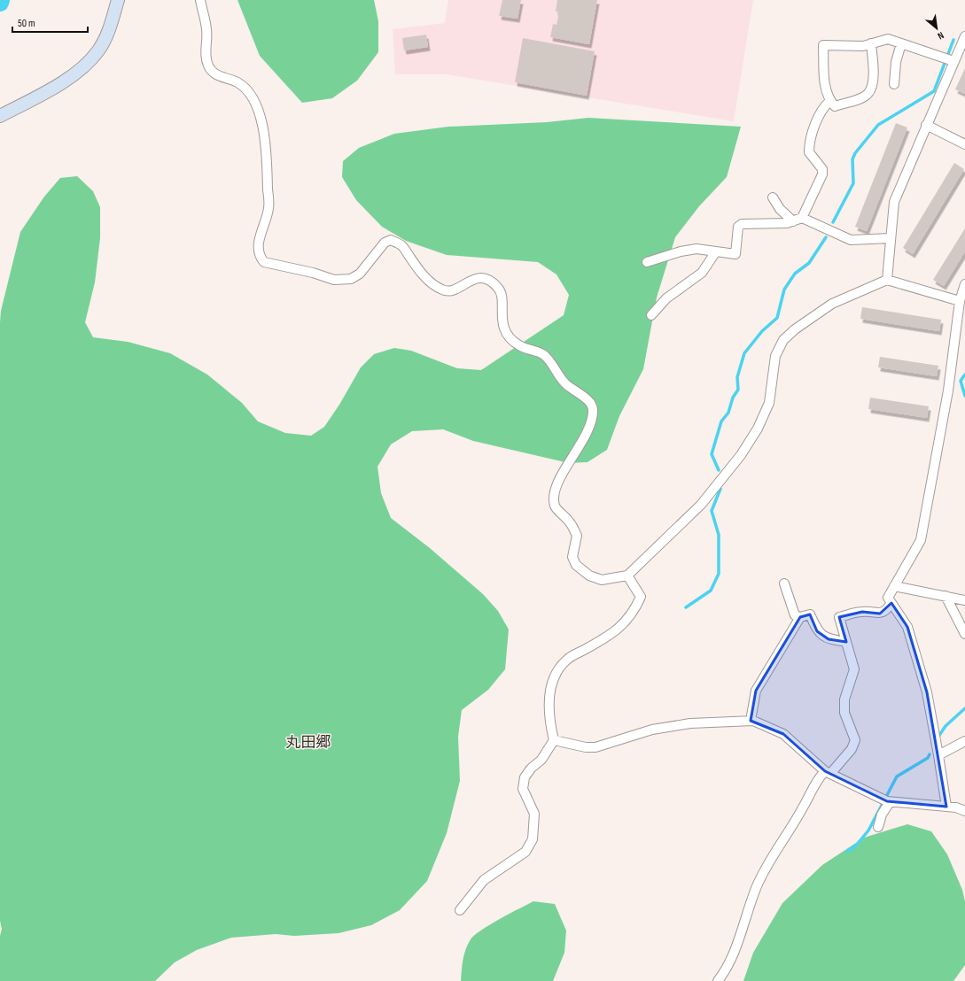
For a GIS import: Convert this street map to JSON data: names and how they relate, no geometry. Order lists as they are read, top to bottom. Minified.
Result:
{"districts":["丸田郷"],"scale_bar":"50 m","north":"bottom right"}
